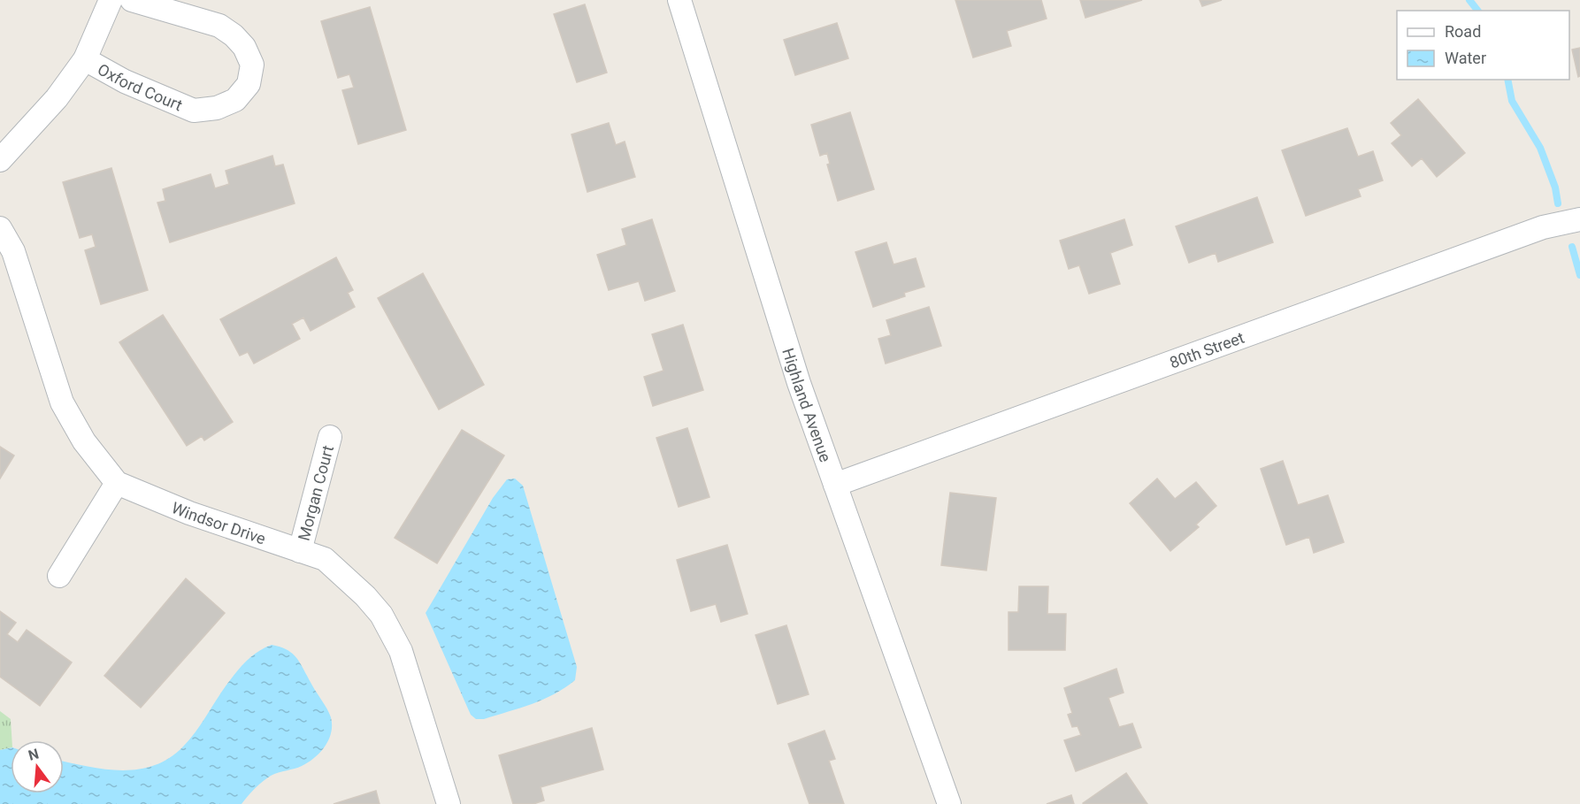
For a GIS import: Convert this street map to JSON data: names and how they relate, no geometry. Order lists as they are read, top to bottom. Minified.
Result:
{"streets":{"street":["Oxford Court","80th Street","Highland Avenue","Morgan Court","Windsor Drive"]},"crossings":[["80th Street","Highland Avenue"],["Morgan Court","Windsor Drive"]],"legend":["Road","Water"],"north":"top"}
